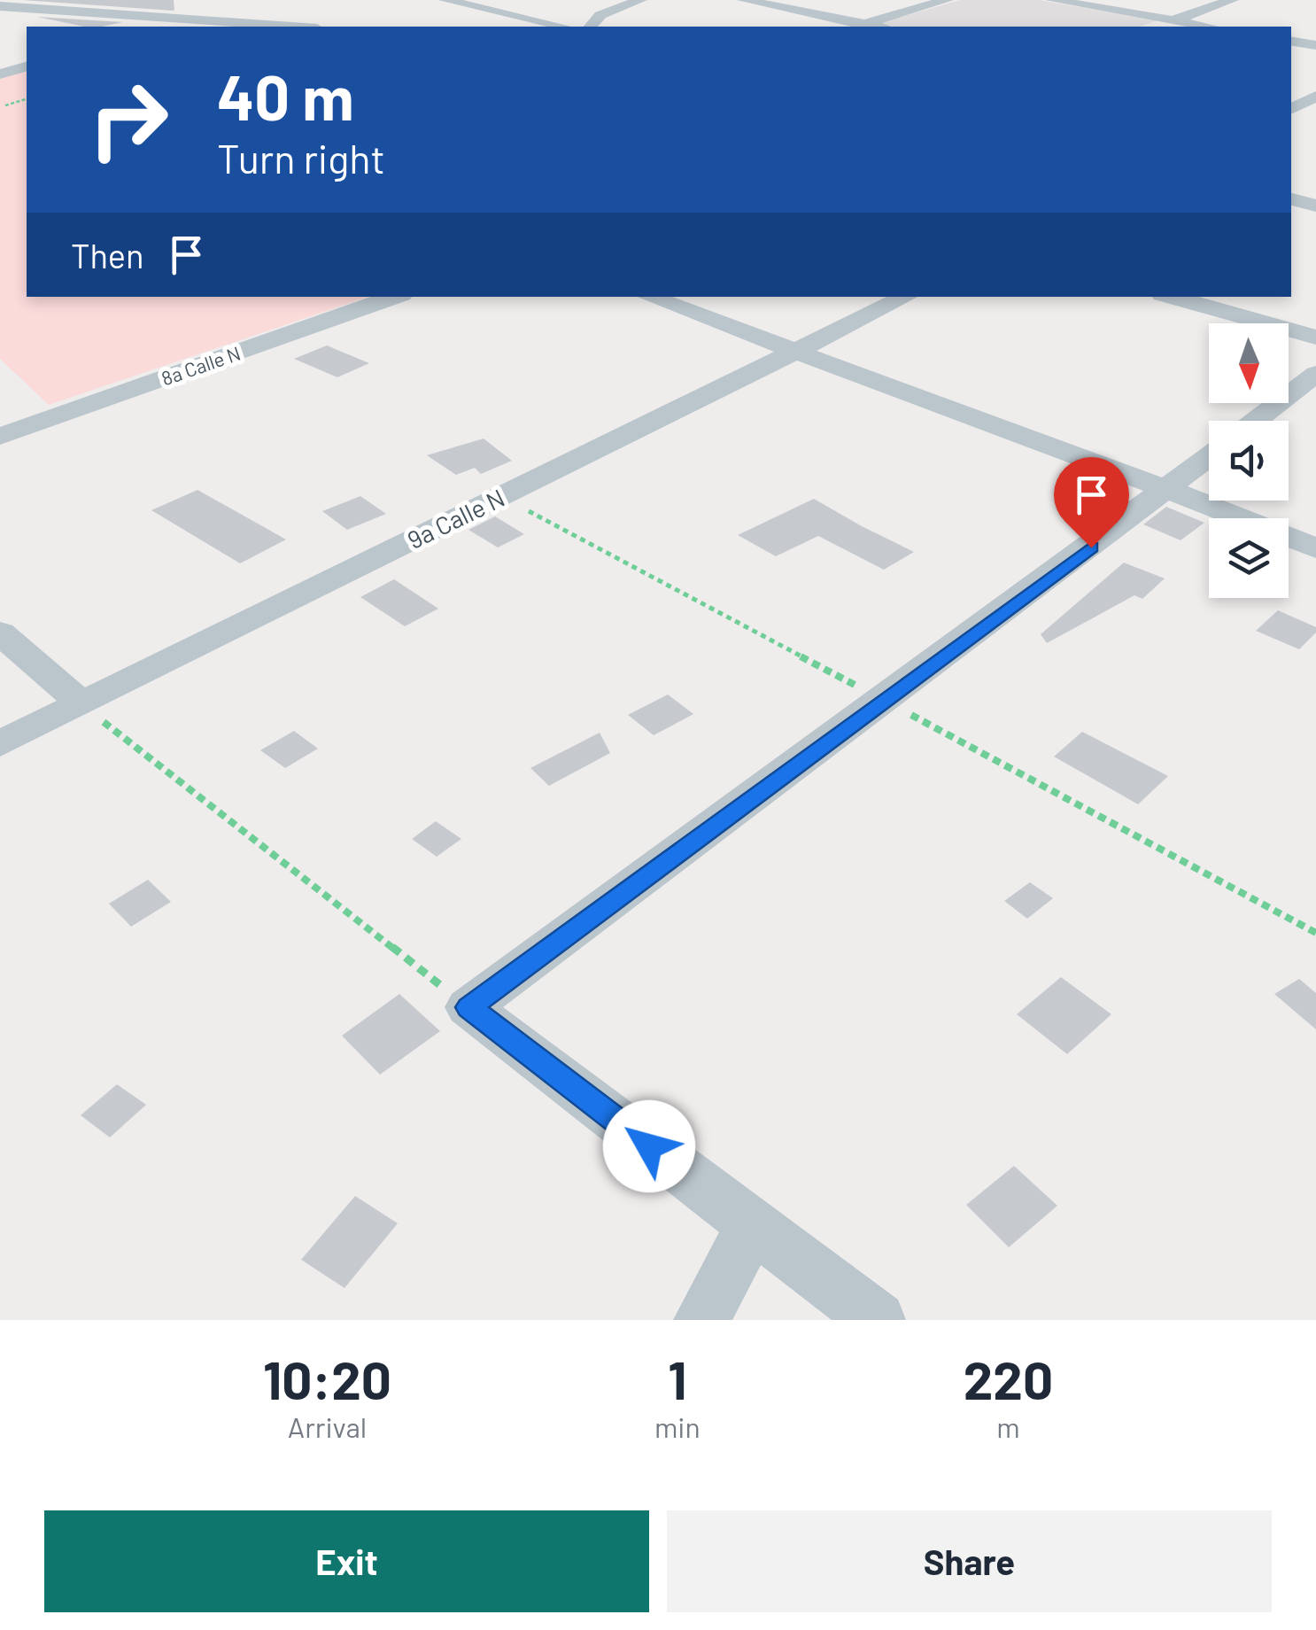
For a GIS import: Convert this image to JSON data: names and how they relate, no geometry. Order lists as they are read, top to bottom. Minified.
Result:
{"streets":{"street":["8a Calle N","9a Calle N"]},"north":"bottom","page":{"turn":["40 m","Turn right"],"then":"Then","eta":["10:20","Arrival","1","min","220","m"],"buttons":["Exit","Share"]}}
